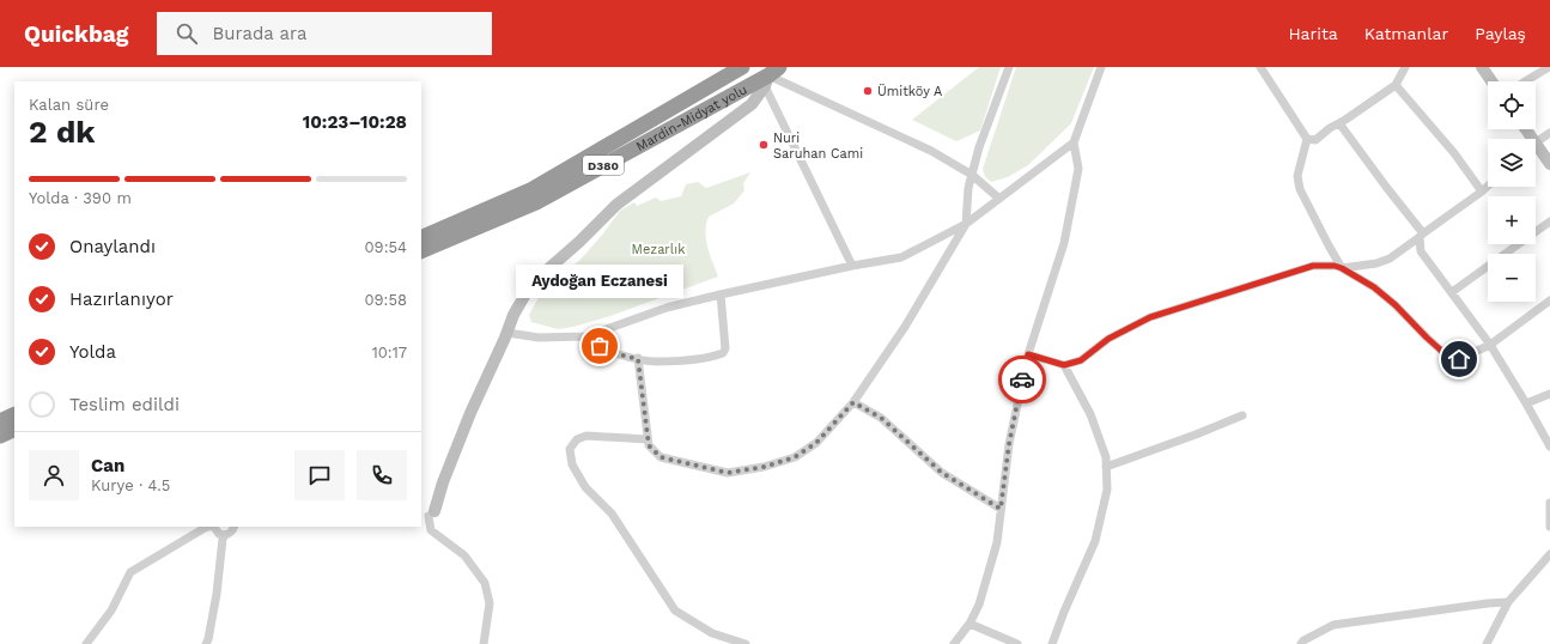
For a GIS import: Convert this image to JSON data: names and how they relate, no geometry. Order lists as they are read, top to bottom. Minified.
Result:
{"streets":{"highway":["Mardin-Midyat yolu","D380"]},"parks":["Mezarlık"],"places":["Ümitköy A","Nuri Saruhan Cami","Aydoğan Eczanesi"],"page":{"header":"Quickbag","search":"Burada ara","nav":["Harita","Katmanlar","Paylaş"],"map_buttons":["+","−"],"heading":["2 dk","Kalan süre","10:23–10:28"],"panel":["Can","Kurye · 4.5"],"bar":"Yolda · 390 m","list":[["Onaylandı","09:54"],["Hazırlanıyor","09:58"],["Yolda","10:17"],"Teslim edildi"],"bubble":"Aydoğan Eczanesi"}}
